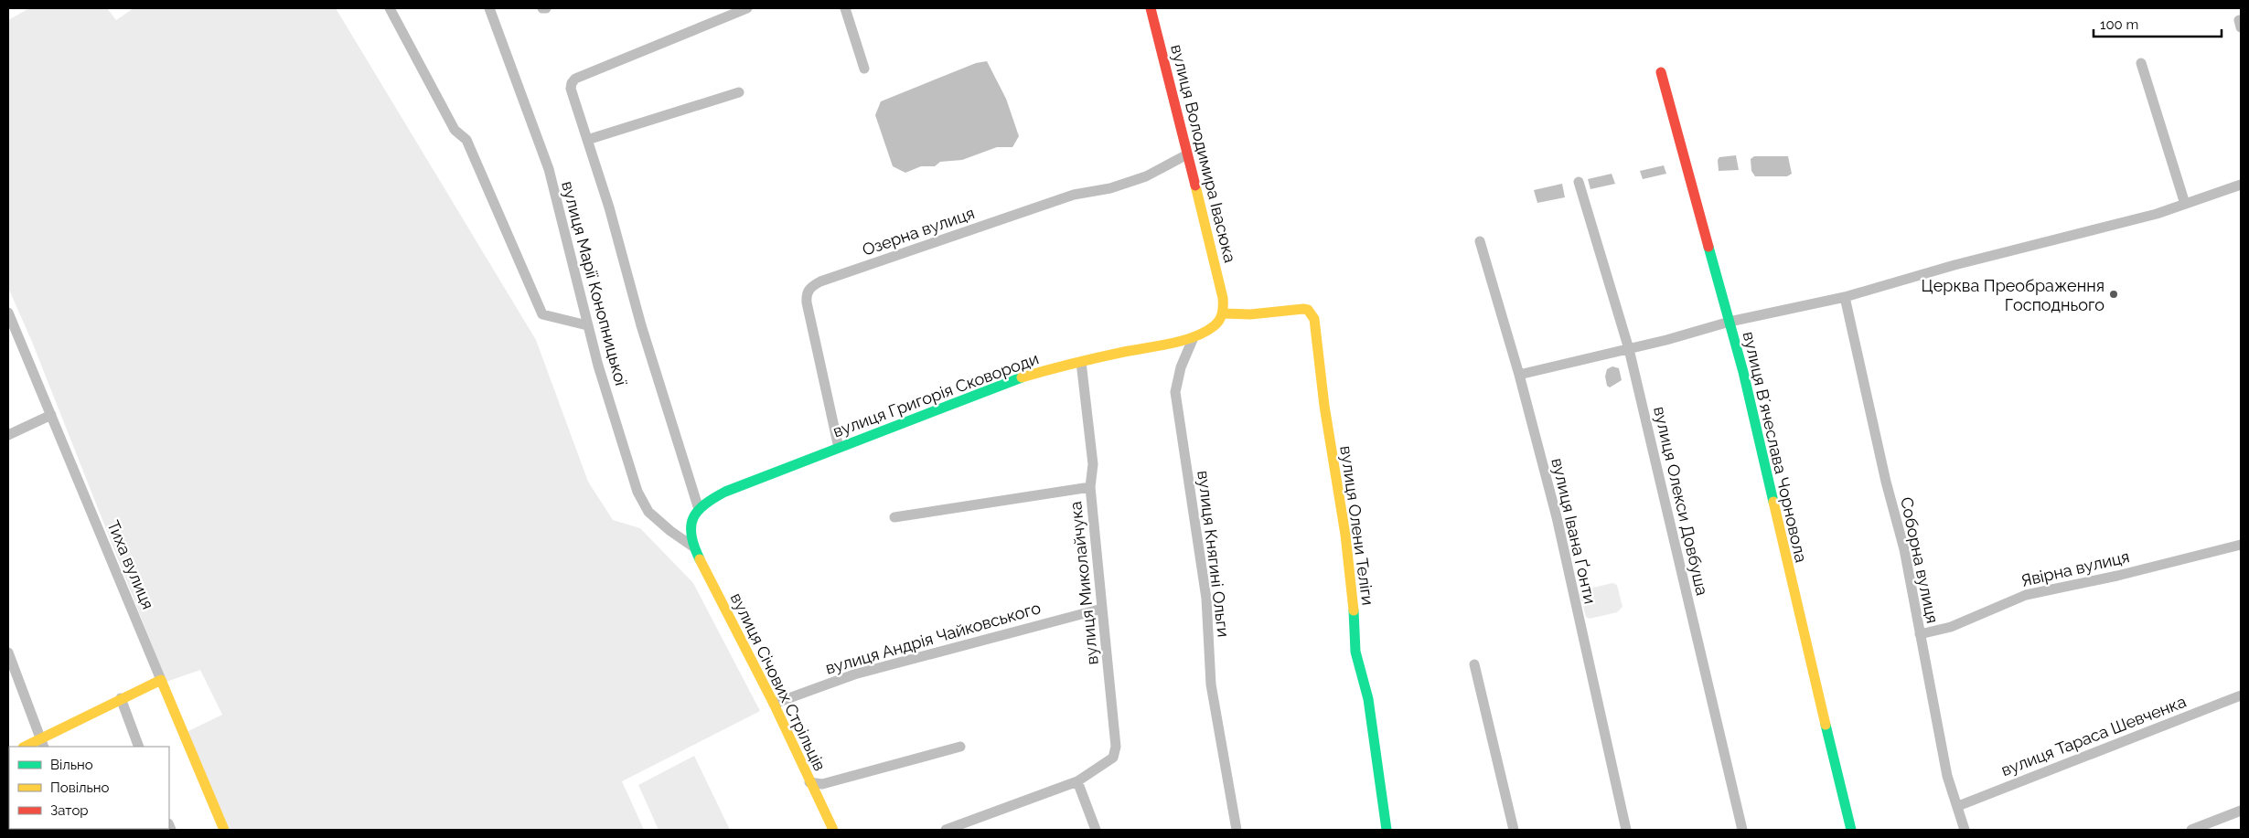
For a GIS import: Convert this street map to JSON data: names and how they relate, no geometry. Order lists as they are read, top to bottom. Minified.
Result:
{"streets":{"street":["вулиця Володимира Івасюка","Озерна вулиця","вулиця Марії Конопницької","вулиця Григорія Сковороди","вулиця Вʼячеслава Чорновола","вулиця Олекси Довбуша","вулиця Олени Теліги","вулиця Івана Ґонти","вулиця Княгині Ольги","Соборна вулиця","Тиха вулиця","Явірна вулиця","вулиця Миколайчука","вулиця Андрія Чайковського","вулиця Січових Стрільців","вулиця Тараса Шевченка"]},"crossings":[["вулиця Володимира Івасюка","Озерна вулиця"],["вулиця Володимира Івасюка","вулиця Григорія Сковороди"],["вулиця Володимира Івасюка","вулиця Олени Теліги"],["Озерна вулиця","вулиця Григорія Сковороди"],["вулиця Марії Конопницької","вулиця Січових Стрільців"],["вулиця Григорія Сковороди","вулиця Олени Теліги"],["вулиця Григорія Сковороди","вулиця Княгині Ольги"],["вулиця Григорія Сковороди","вулиця Миколайчука"],["Соборна вулиця","Явірна вулиця"],["Соборна вулиця","вулиця Тараса Шевченка"],["вулиця Миколайчука","вулиця Андрія Чайковського"],["вулиця Андрія Чайковського","вулиця Січових Стрільців"]],"places":["Церква Преображення Господнього"],"legend":["Вільно","Повільно","Затор"],"scale_bar":"100 m"}
